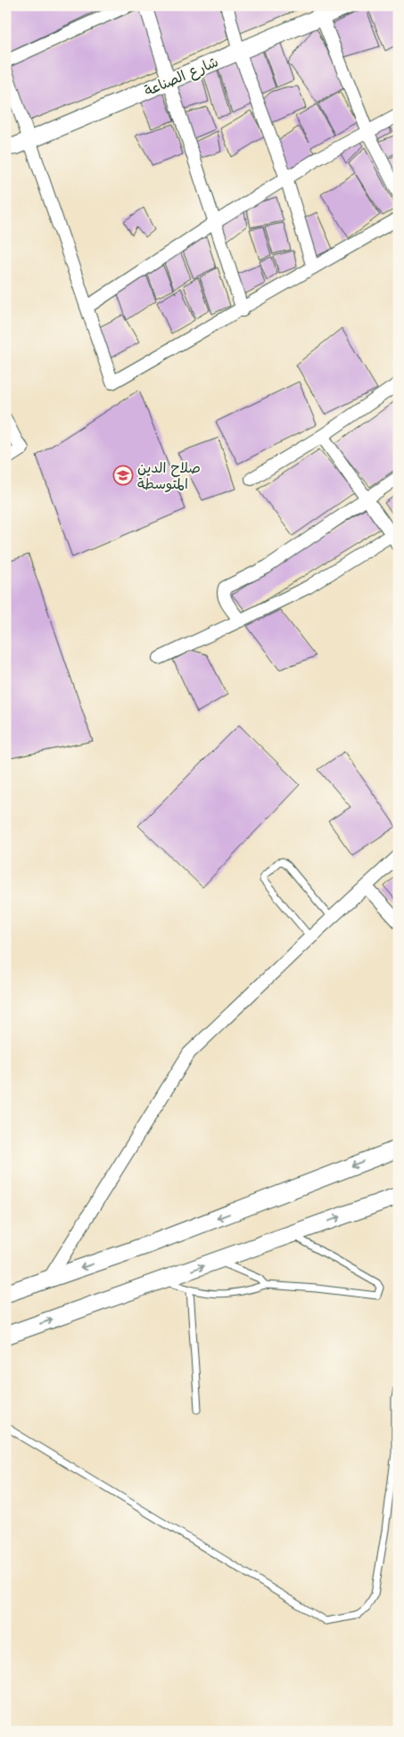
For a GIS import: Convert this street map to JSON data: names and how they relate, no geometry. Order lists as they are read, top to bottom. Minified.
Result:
{"streets":{"street":["شارع الصناعة"]},"places":{"school or university":["صلاح الدين المتوسطة"]}}
